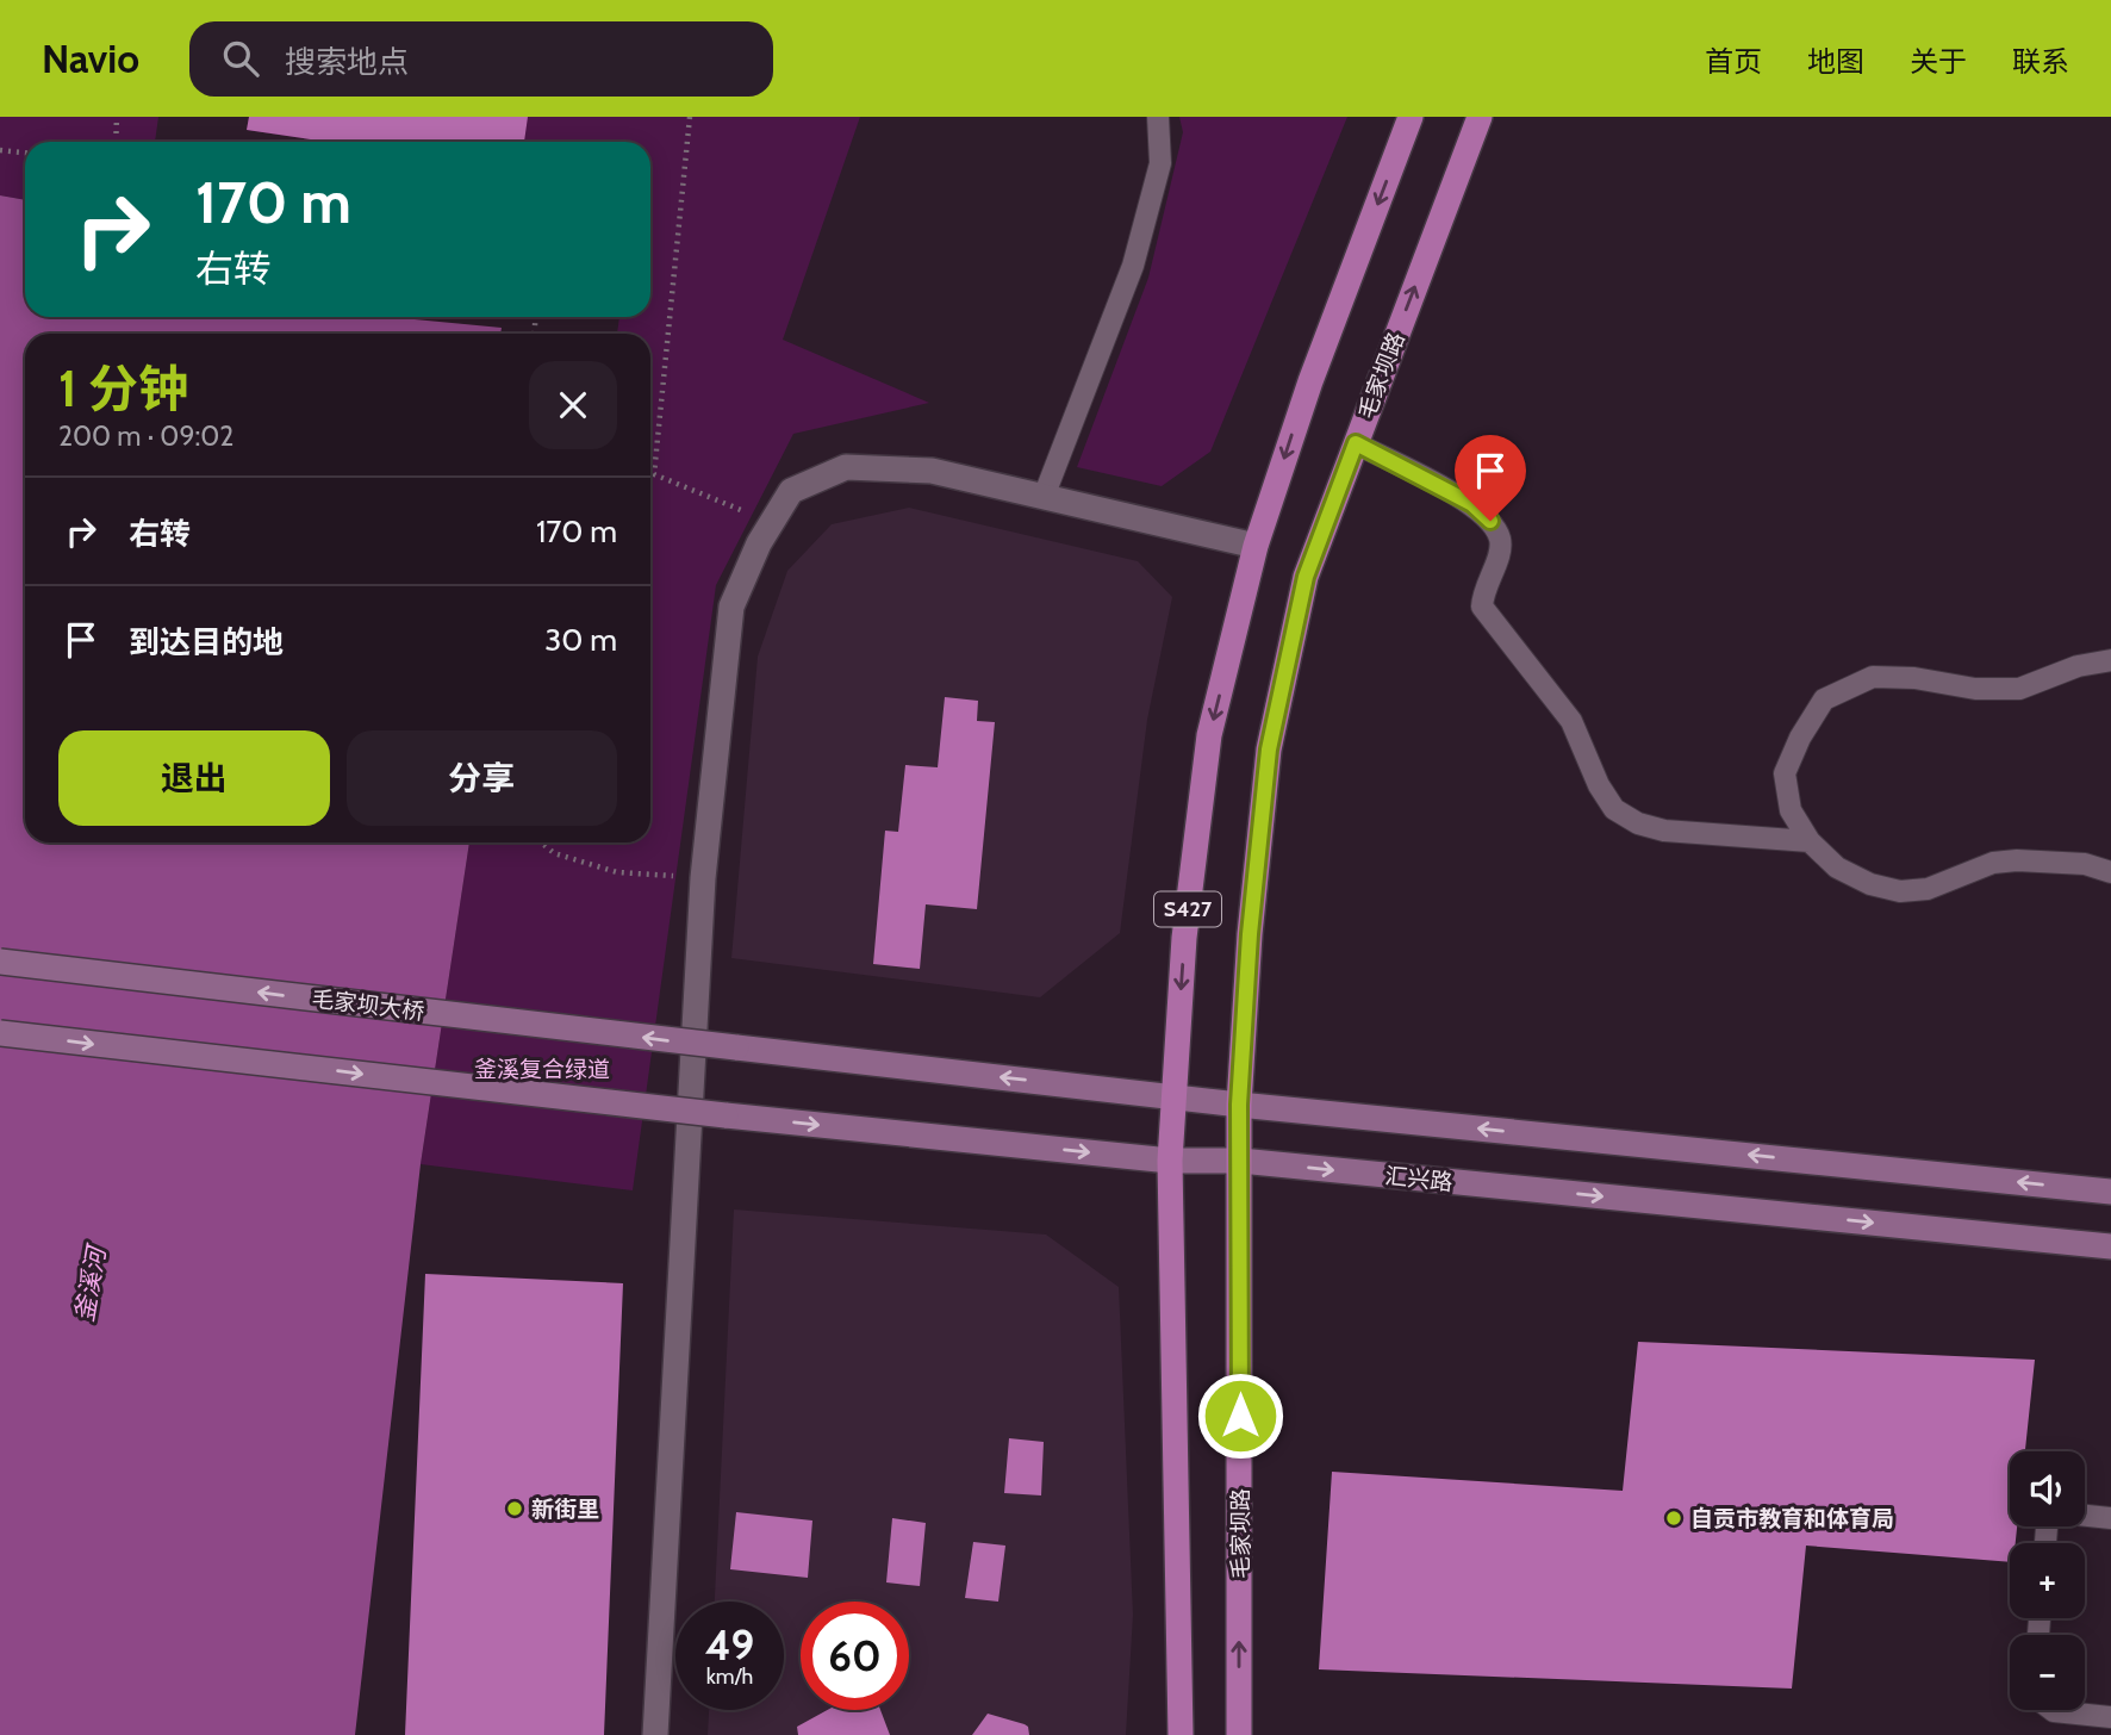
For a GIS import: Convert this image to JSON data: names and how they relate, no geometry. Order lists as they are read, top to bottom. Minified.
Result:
{"streets":{"main road":["毛家坝路","S427","毛家坝大桥","汇兴路"]},"crossings":[["毛家坝路","汇兴路"],["S427","毛家坝大桥"],["S427","汇兴路"]],"one_way":["毛家坝大桥"],"water":["釜溪河"],"parks":["釜溪复合绿道"],"places":["新街里","自贡市教育和体育局"],"page":{"header":"Navio","search":"搜索地点","nav":["首页","地图","关于","联系"],"turn":["170 m","右转"],"heading":["1 分钟","200 m · 09:02"],"list":[{"name":"右转","value":"170 m"},{"name":"到达目的地","value":"30 m"}],"buttons":["退出","分享"],"map_buttons":["+","−"],"speed":"49 km/h","limit":"60"}}
